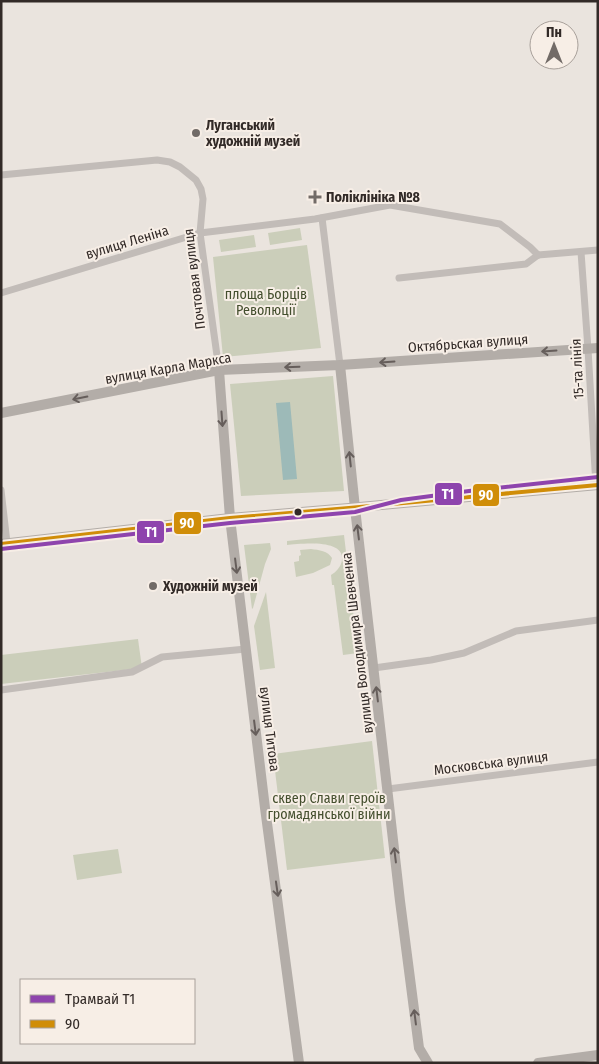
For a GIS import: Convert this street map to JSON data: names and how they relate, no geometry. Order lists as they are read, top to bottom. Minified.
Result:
{"streets":{"street":["вулиця Леніна","Почтовая вулиця","Октябрьская вулиця","вулиця Карла Маркса","15-та лінія","вулиця Володимира Шевченка","вулиця Титова","Московська вулиця"]},"crossings":[["вулиця Леніна","Почтовая вулиця"],["вулиця Леніна","вулиця Володимира Шевченка"],["Почтовая вулиця","вулиця Карла Маркса"],["Почтовая вулиця","вулиця Титова"],["Октябрьская вулиця","вулиця Карла Маркса"],["Октябрьская вулиця","15-та лінія"],["Октябрьская вулиця","вулиця Володимира Шевченка"],["вулиця Карла Маркса","вулиця Володимира Шевченка"],["вулиця Володимира Шевченка","Московська вулиця"]],"one_way":["вулиця Карла Маркса","вулиця Володимира Шевченка","вулиця Титова"],"parks":["площа Борців Революції","сквер Слави героїв громадянської війни"],"places":{"other":["Луганський художній музей","Художній музей"],"health":["Поліклініка №8"]},"lines":["tram line T1","transit line 90"],"legend":["Трамвай T1","90"],"north":"top"}
